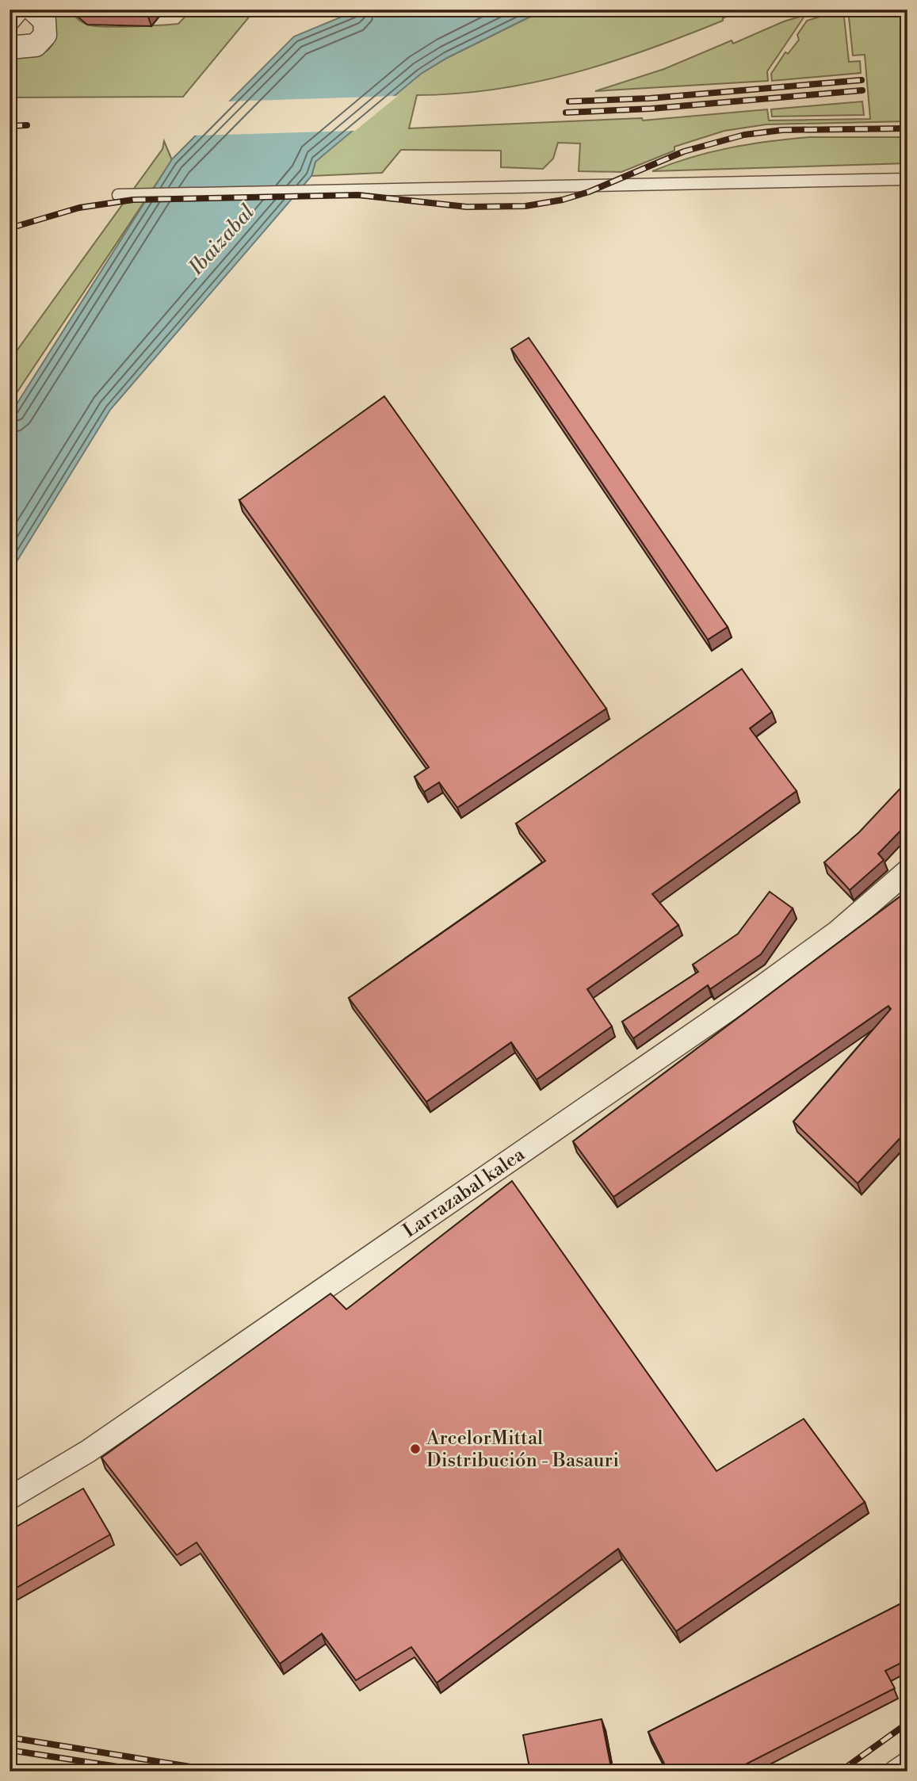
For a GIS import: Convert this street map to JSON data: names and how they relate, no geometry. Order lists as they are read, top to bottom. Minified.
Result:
{"streets":{"street":["Larrazabal kalea"]},"water":["Ibaizabal"],"places":["ArcelorMittal Distribución - Basauri"]}
